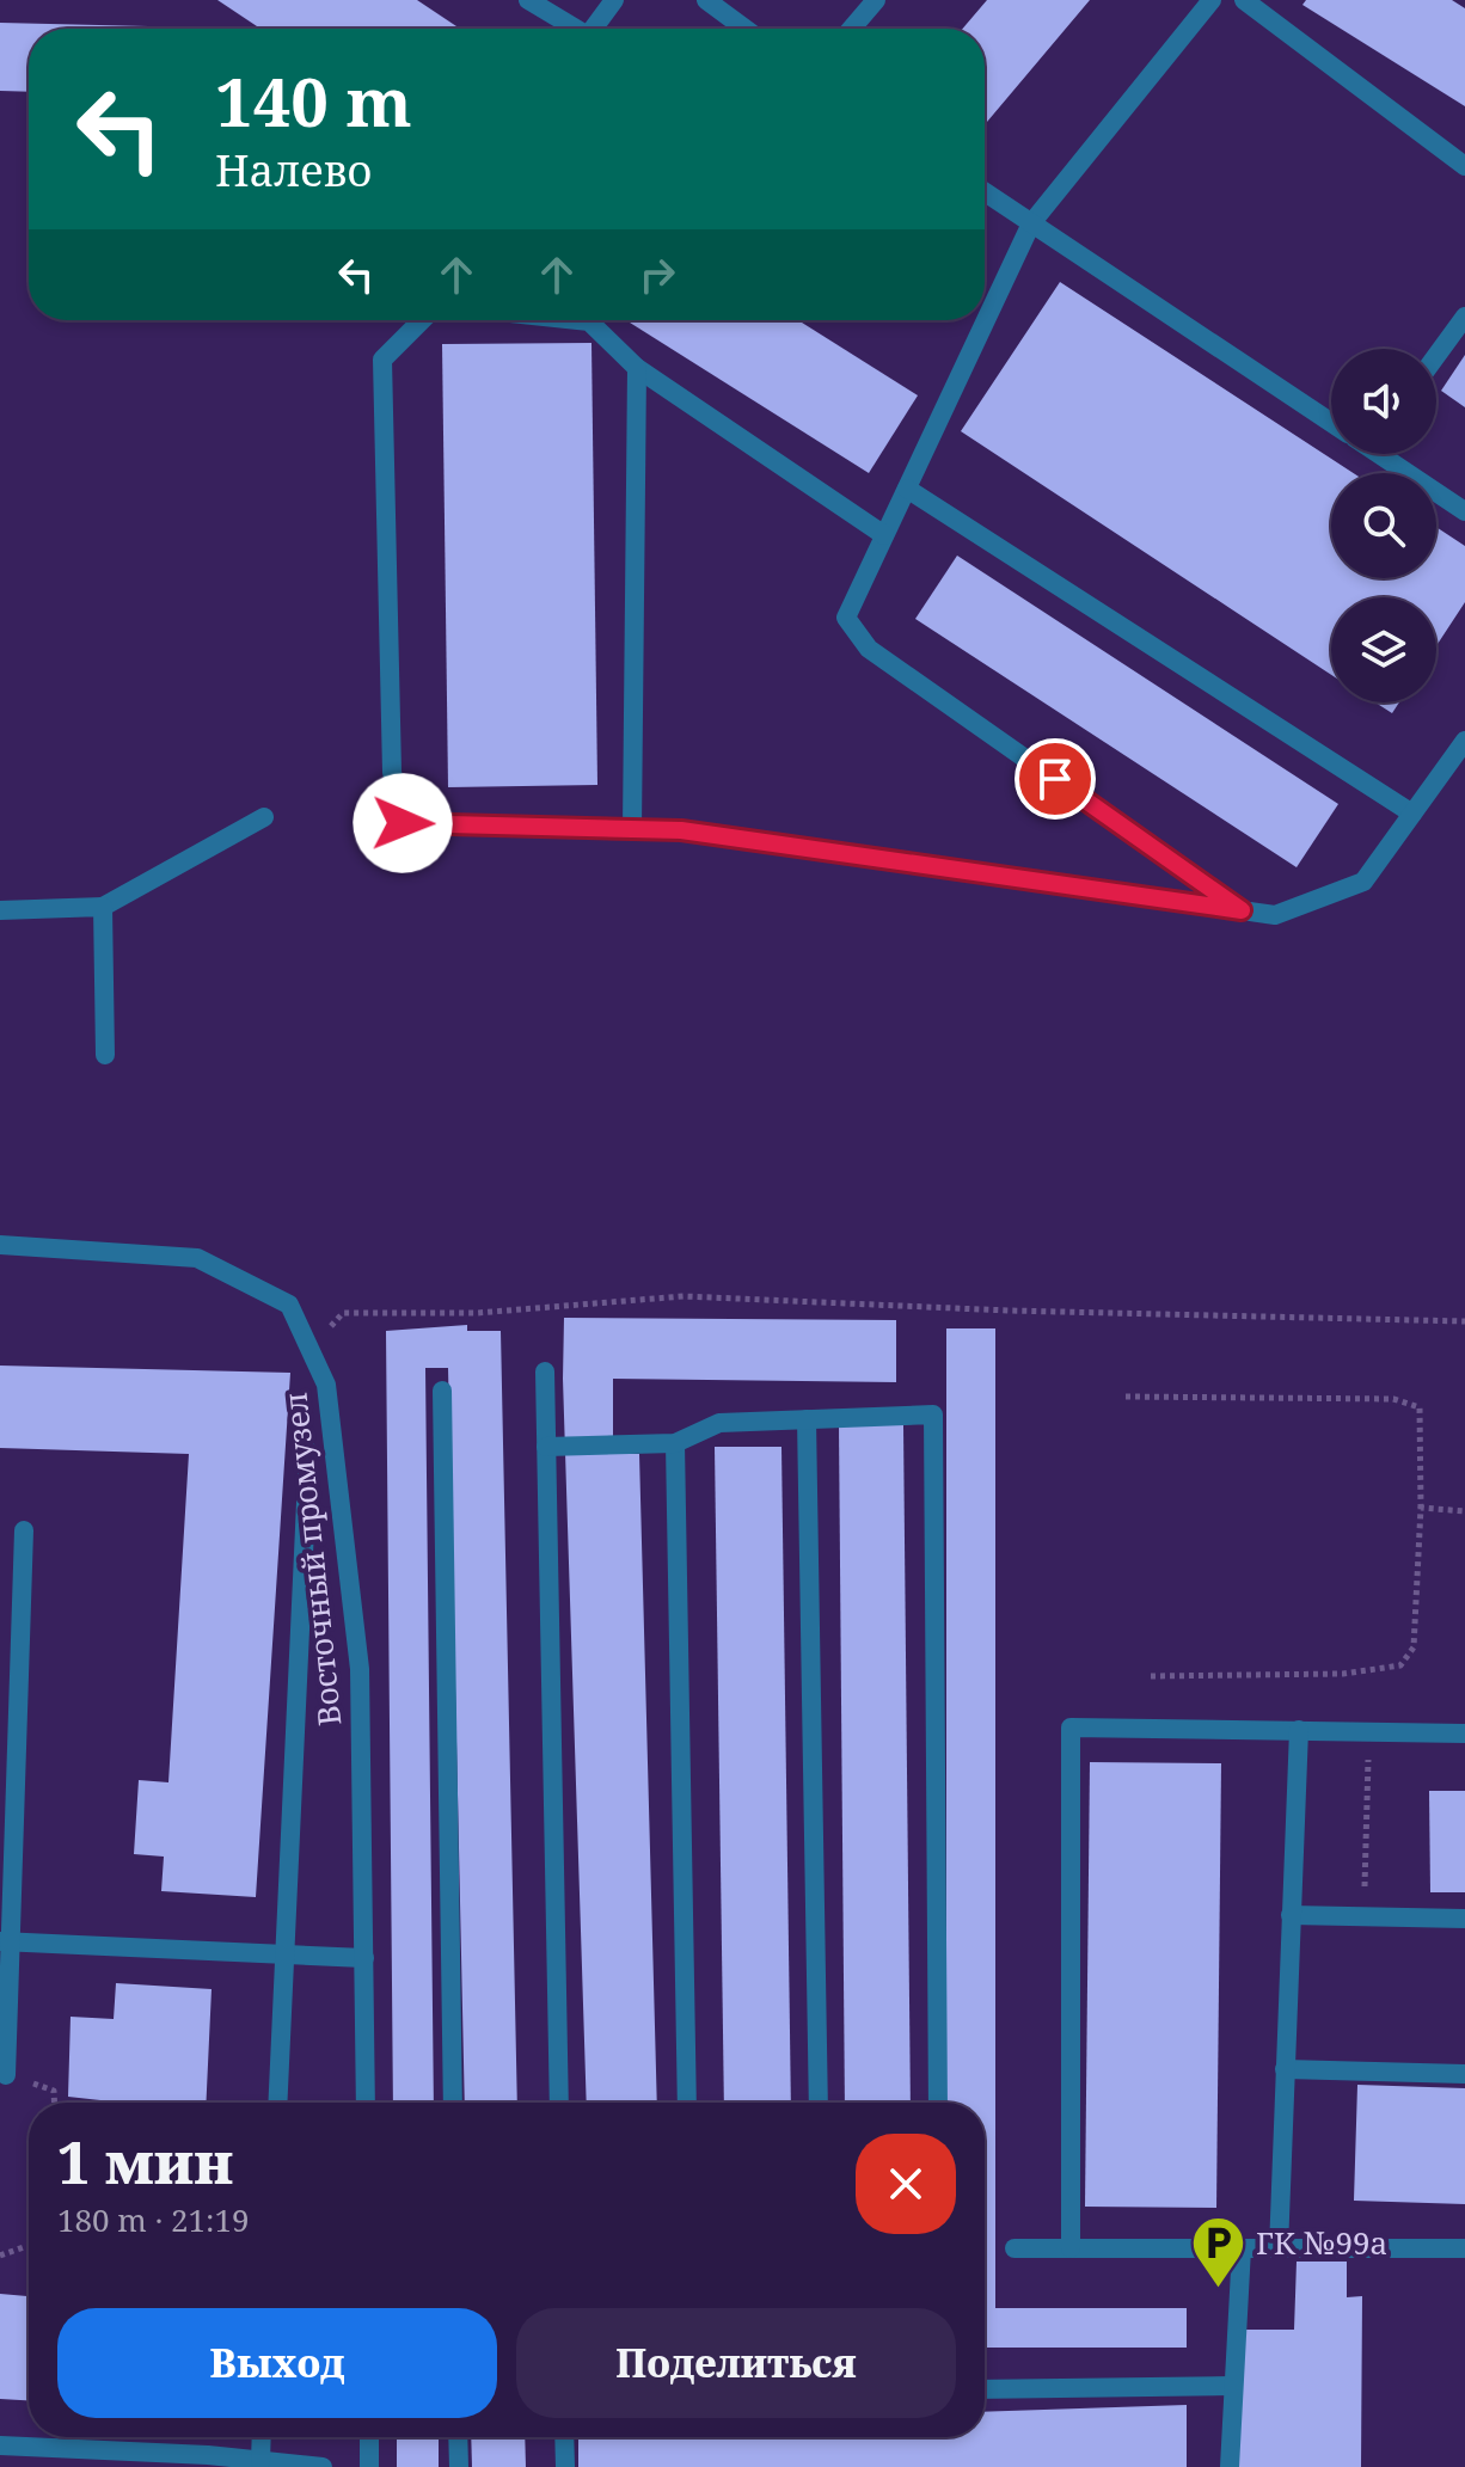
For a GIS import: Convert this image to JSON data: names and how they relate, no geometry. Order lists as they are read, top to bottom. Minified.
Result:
{"streets":{"street":["Восточный промузел"]},"places":{"parking":["ГК №99а"]},"page":{"turn":["140 m","Налево"],"heading":["1 мин","180 m · 21:19"],"buttons":["Выход","Поделиться"]}}
